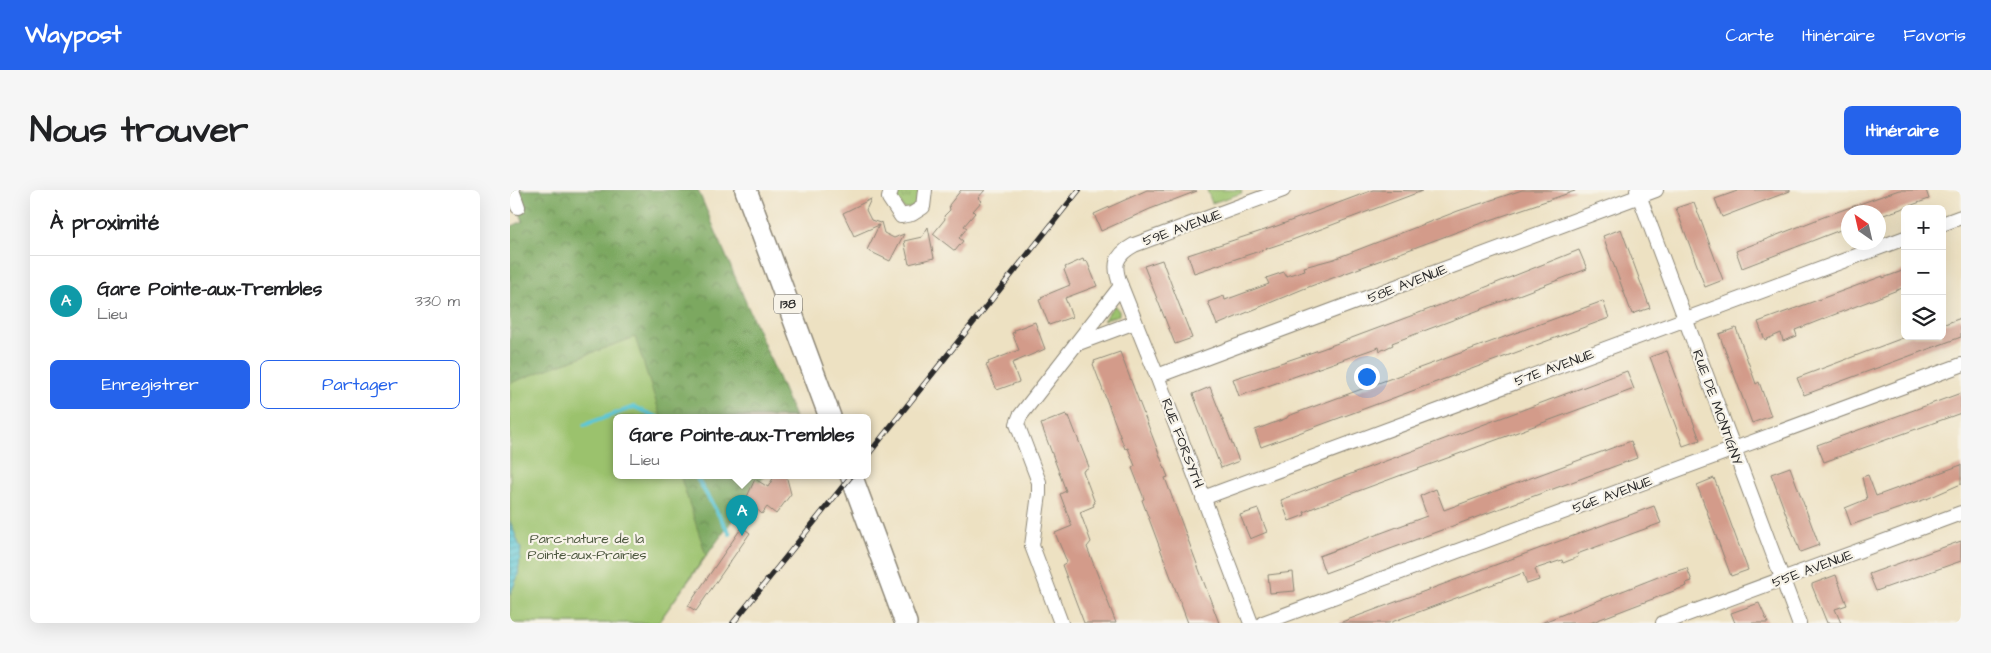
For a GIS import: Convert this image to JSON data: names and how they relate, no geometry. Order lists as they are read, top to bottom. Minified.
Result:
{"streets":{"main road":["138"],"street":["59E AVENUE","58E AVENUE","57E AVENUE","RUE DE MONTIGNY","RUE FORSYTH","56E AVENUE","55E AVENUE"]},"crossings":[["59E AVENUE","RUE FORSYTH"],["58E AVENUE","RUE DE MONTIGNY"],["58E AVENUE","RUE FORSYTH"],["57E AVENUE","RUE DE MONTIGNY"],["57E AVENUE","RUE FORSYTH"],["RUE DE MONTIGNY","56E AVENUE"],["RUE DE MONTIGNY","55E AVENUE"]],"parks":["Parc-nature de la Pointe-aux-Prairies"],"north":"top left","page":{"header":"Waypost","nav":["Carte","Itinéraire","Favoris"],"title":"Nous trouver","buttons":["Itinéraire",["Enregistrer","Partager"]],"heading":"À proximité","map_buttons":["+","−"],"list":[{"mark":"A","name":"Gare Pointe-aux-Trembles","note":"Lieu","value":"330 m"}],"popup":["Gare Pointe-aux-Trembles","Lieu"],"pins":"A"}}
